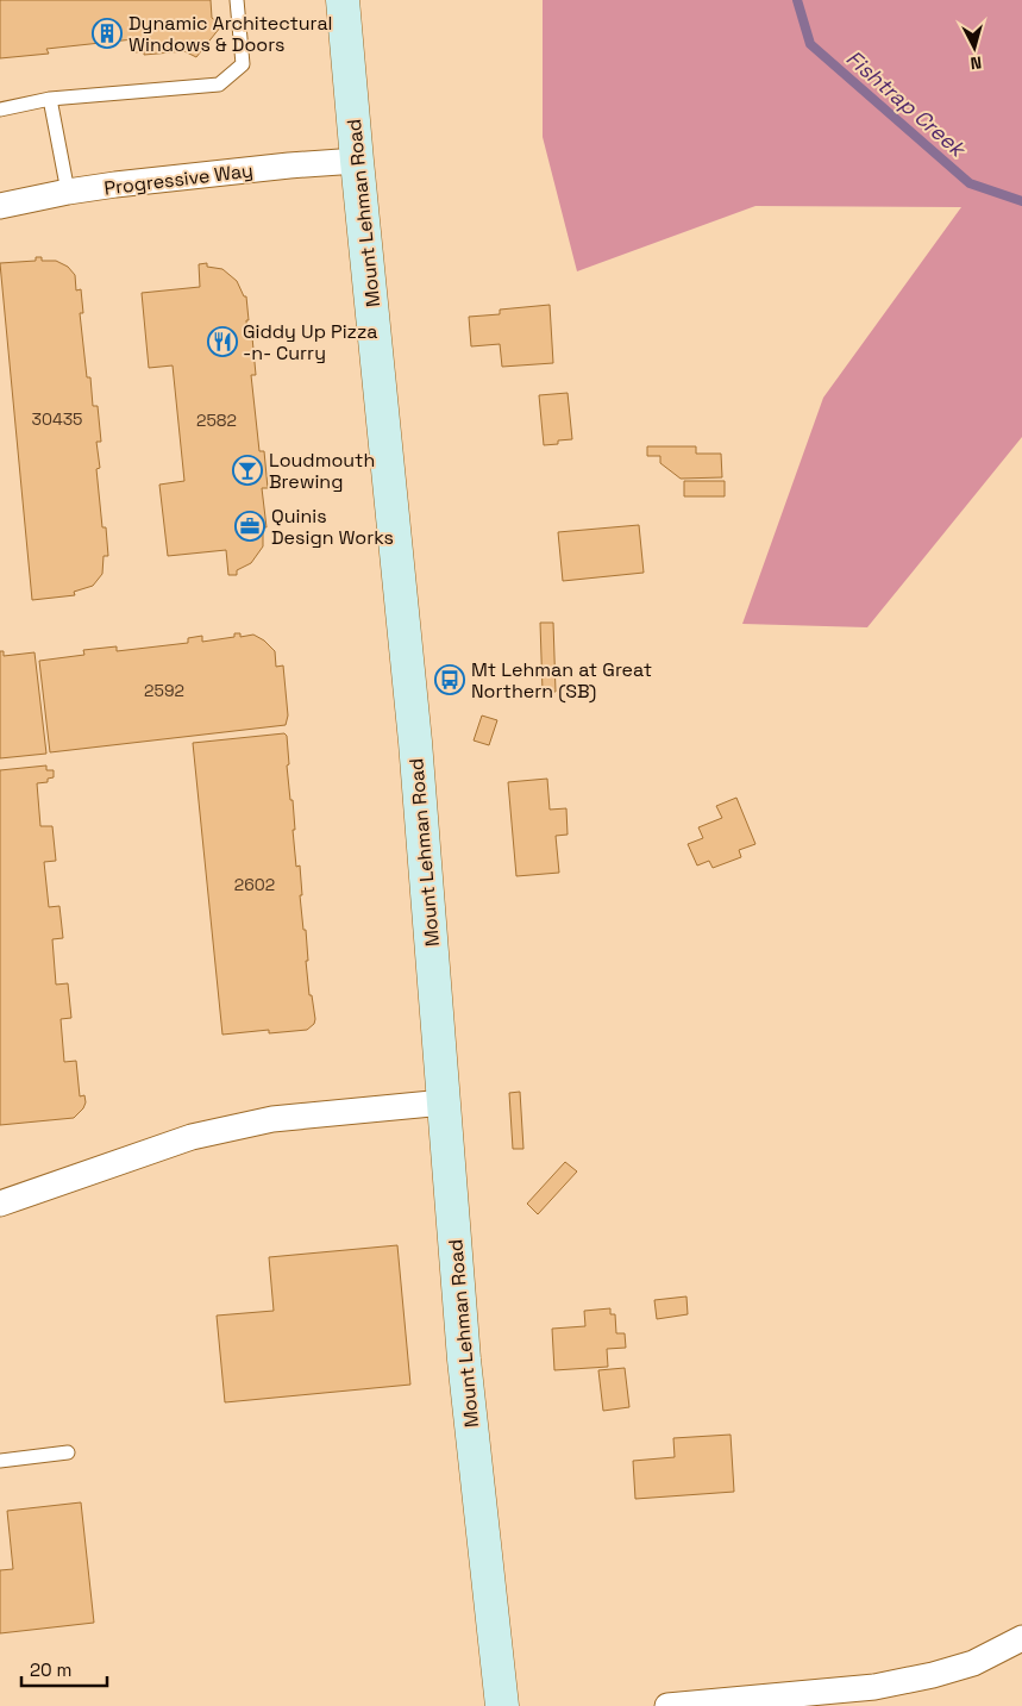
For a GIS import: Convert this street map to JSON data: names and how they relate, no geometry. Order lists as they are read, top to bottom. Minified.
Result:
{"streets":{"main road":["Mount Lehman Road"],"street":["Progressive Way"]},"crossings":[["Progressive Way","Mount Lehman Road"]],"water":["Fishtrap Creek"],"places":{"building":["Dynamic Architectural Windows & Doors"],"restaurant":["Giddy Up Pizza -n- Curry"],"bar":["Loudmouth Brewing"],"office":["Quinis Design Works"],"bus stop":["Mt Lehman at Great Northern (SB)"]},"house_numbers":["30435","2582","2592","2602"],"scale_bar":"20 m","north":"bottom"}
